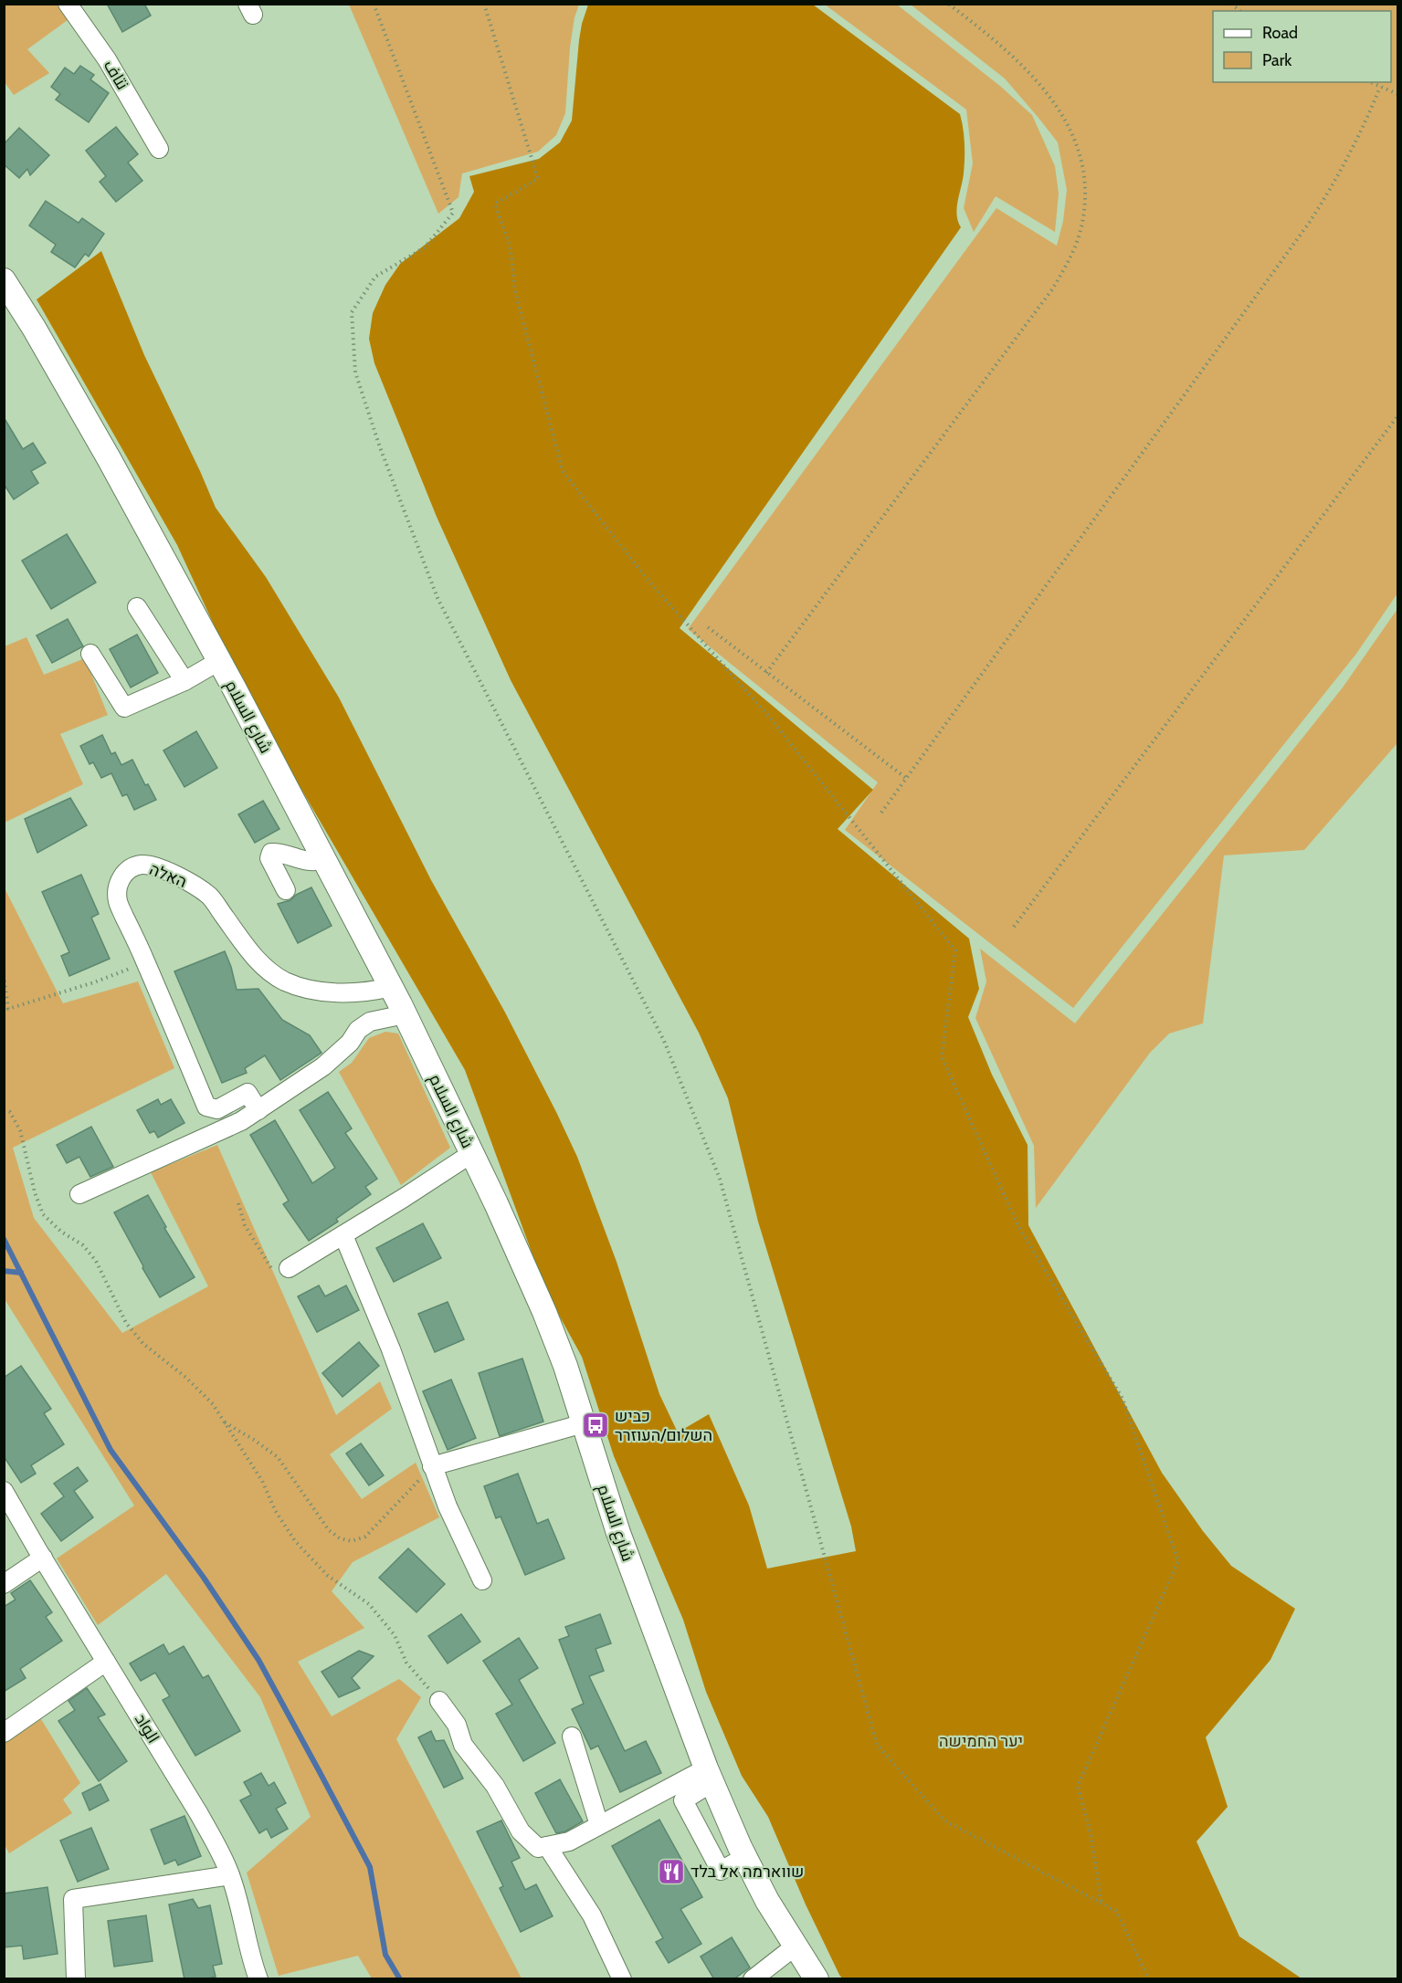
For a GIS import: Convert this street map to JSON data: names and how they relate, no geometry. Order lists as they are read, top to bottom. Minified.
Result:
{"streets":{"main road":["شارع السلام"],"street":["نتاف","האלה","الواد"]},"crossings":[["شارع السلام","האלה"]],"parks":["יער החמישה"],"places":{"bus stop":["כביש השלום/העוזרר"],"restaurant":["שווארמה אל בלד"]},"legend":["Road","Park"]}
